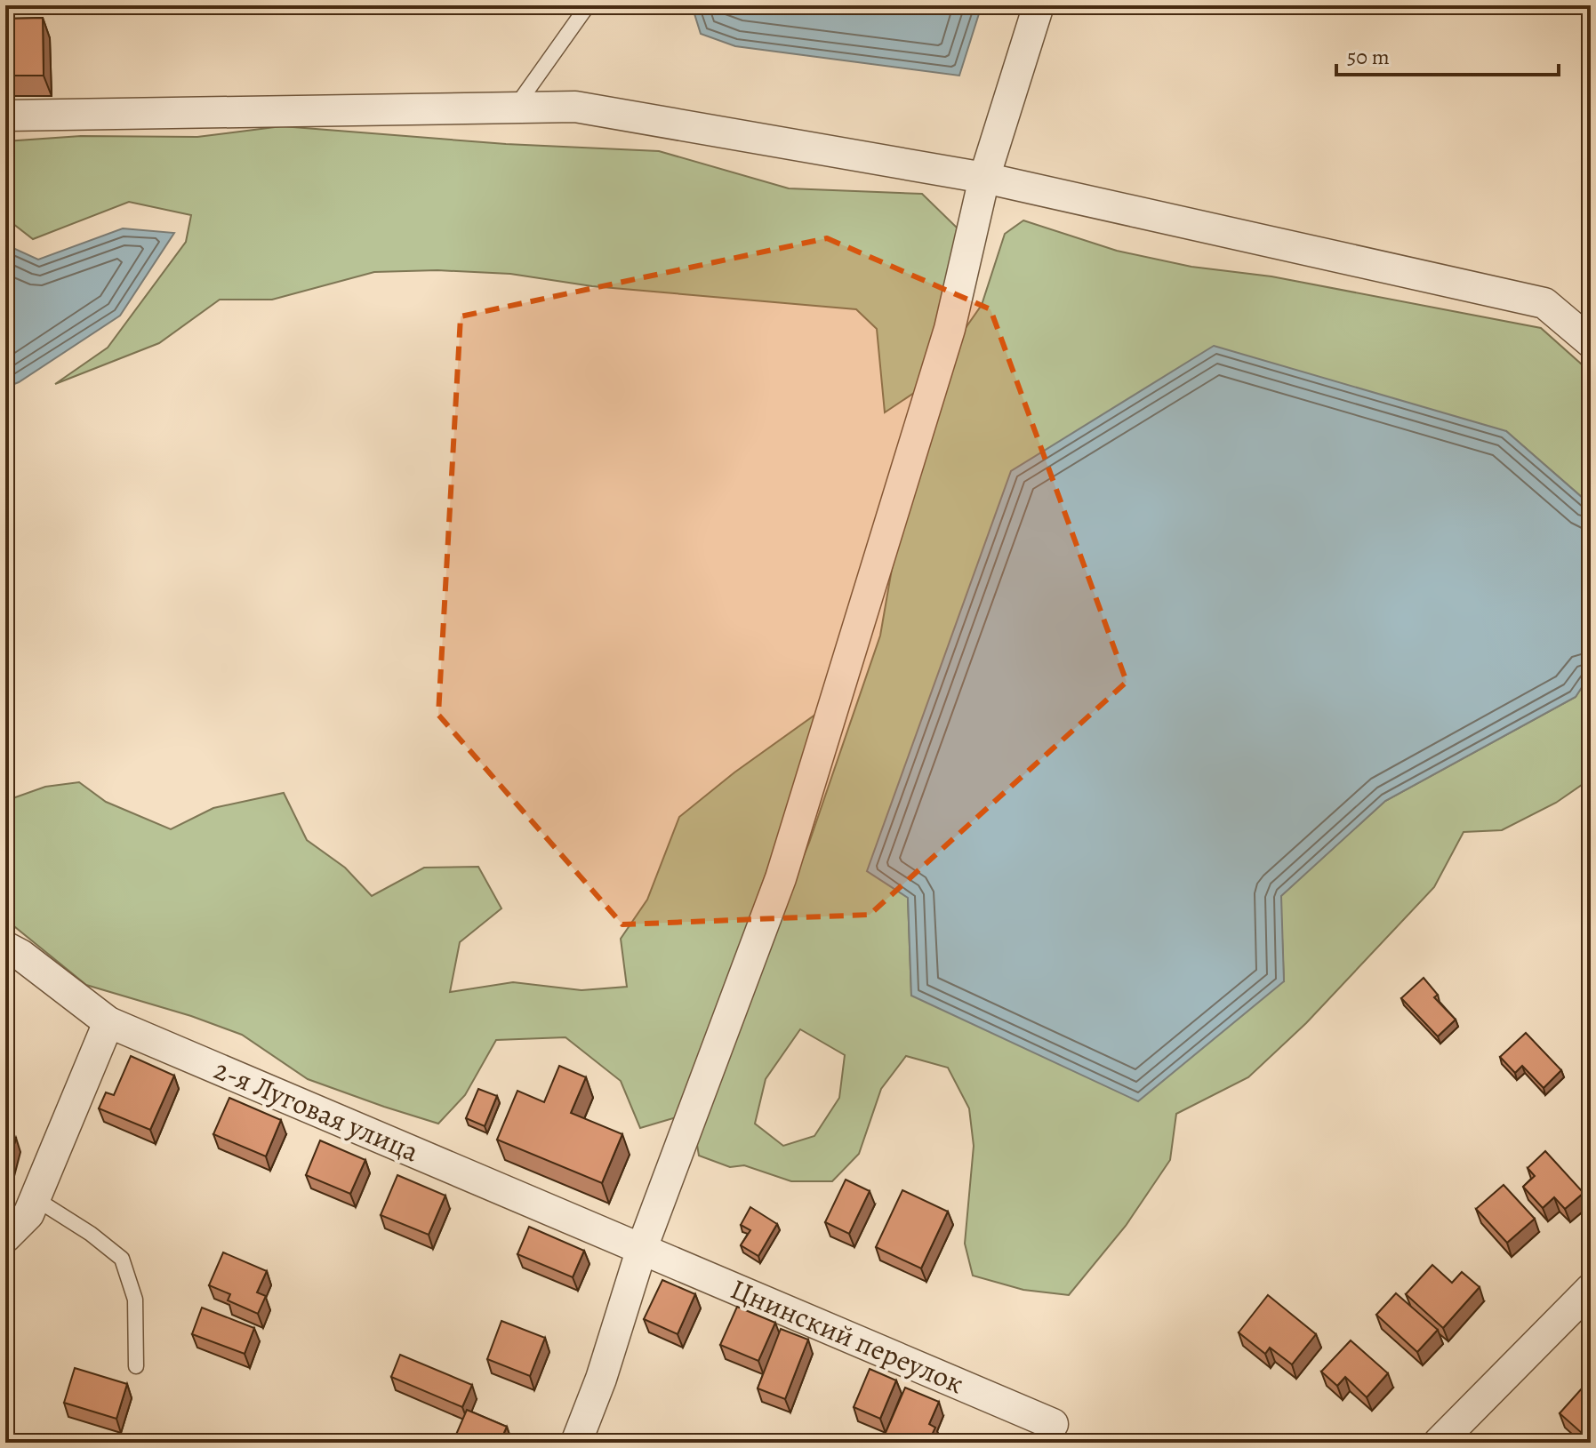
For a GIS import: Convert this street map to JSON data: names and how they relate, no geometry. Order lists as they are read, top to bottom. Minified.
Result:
{"streets":{"street":["2-я Луговая улица","Цнинский переулок"]},"crossings":[["2-я Луговая улица","Цнинский переулок"]],"scale_bar":"50 m"}
